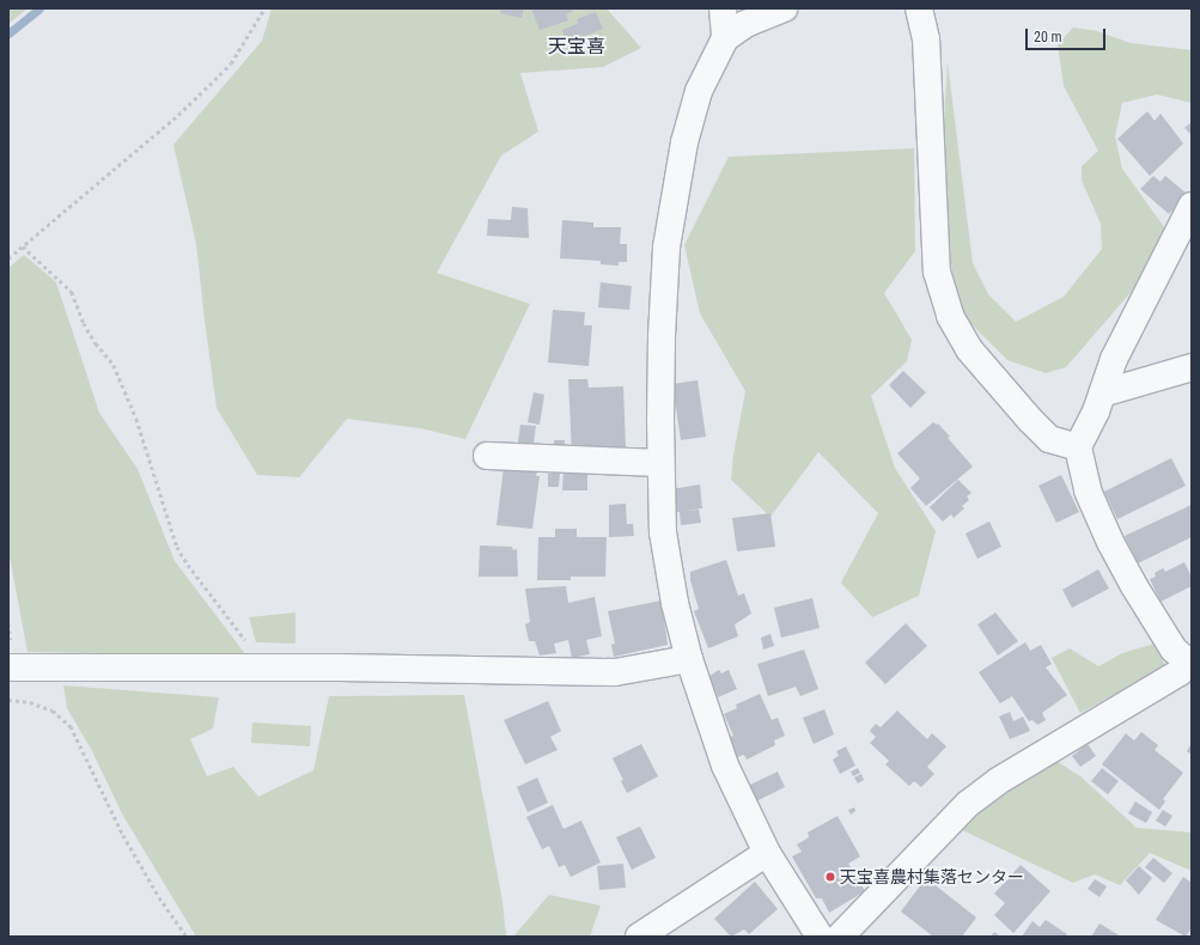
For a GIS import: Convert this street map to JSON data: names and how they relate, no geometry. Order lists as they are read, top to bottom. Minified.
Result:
{"districts":["天宝喜"],"places":["天宝喜農村集落センター"],"scale_bar":"20 m"}
